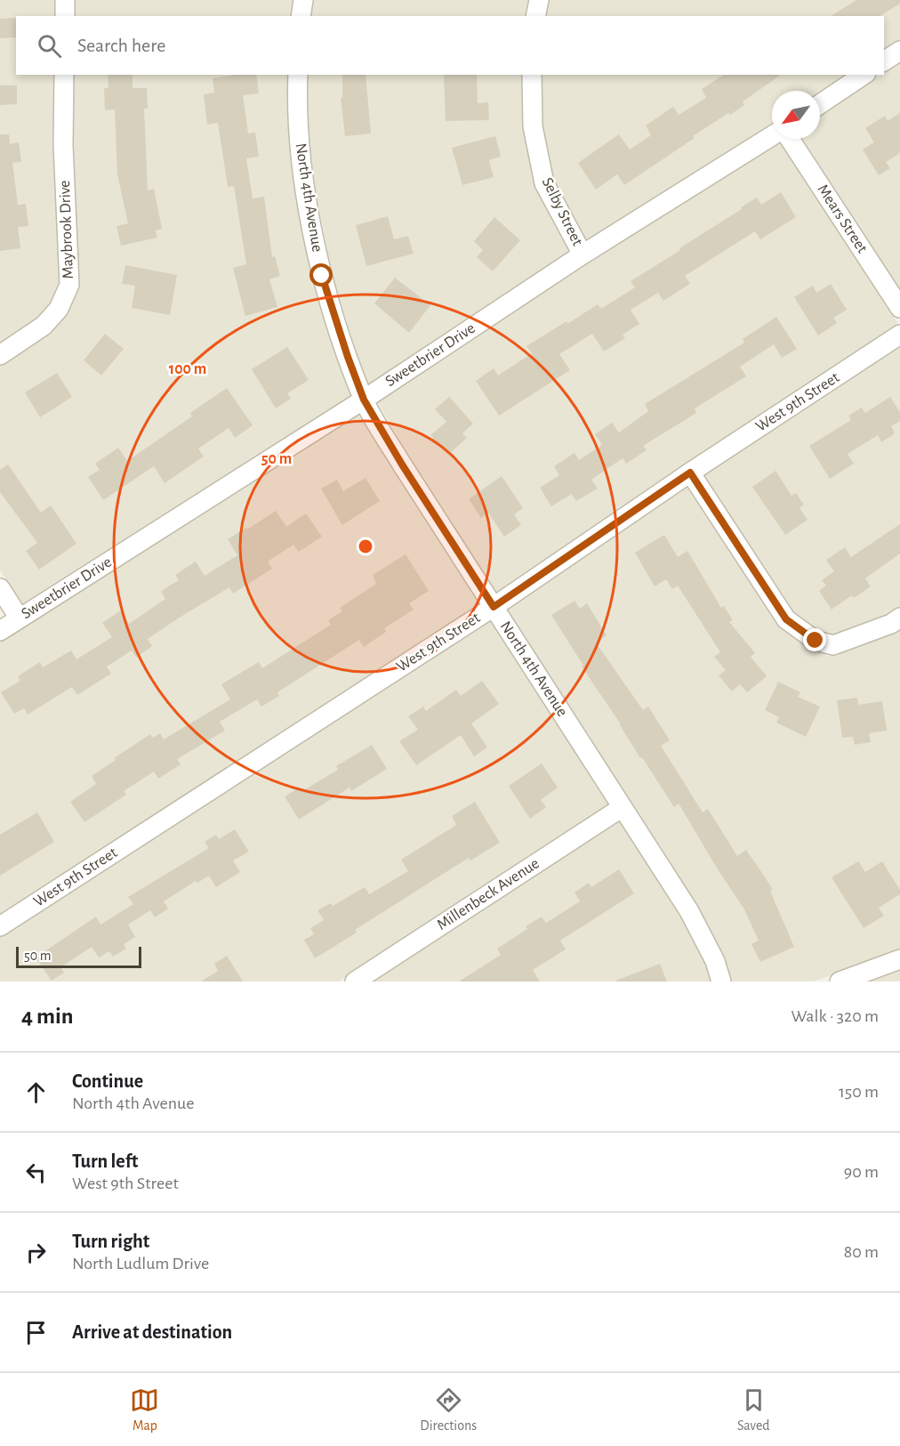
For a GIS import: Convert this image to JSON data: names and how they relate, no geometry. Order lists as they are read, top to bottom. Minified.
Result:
{"streets":{"street":["North 4th Avenue","Selby Street","Mears Street","Maybrook Drive","Sweetbrier Drive","West 9th Street","Millenbeck Avenue"]},"crossings":[["North 4th Avenue","Sweetbrier Drive"],["North 4th Avenue","West 9th Street"],["North 4th Avenue","Millenbeck Avenue"],["Selby Street","Sweetbrier Drive"]],"scale_bar":"50 m","north":"bottom left","page":{"search":"Search here","scale":"50 m","heading":["4 min","Walk · 320 m"],"list":[["Continue","North 4th Avenue","150 m"],["Turn left","West 9th Street","90 m"],["Turn right","North Ludlum Drive","80 m"],"Arrive at destination"],"nav":["Map","Directions","Saved"]},"rings":["100 m","50 m"]}
